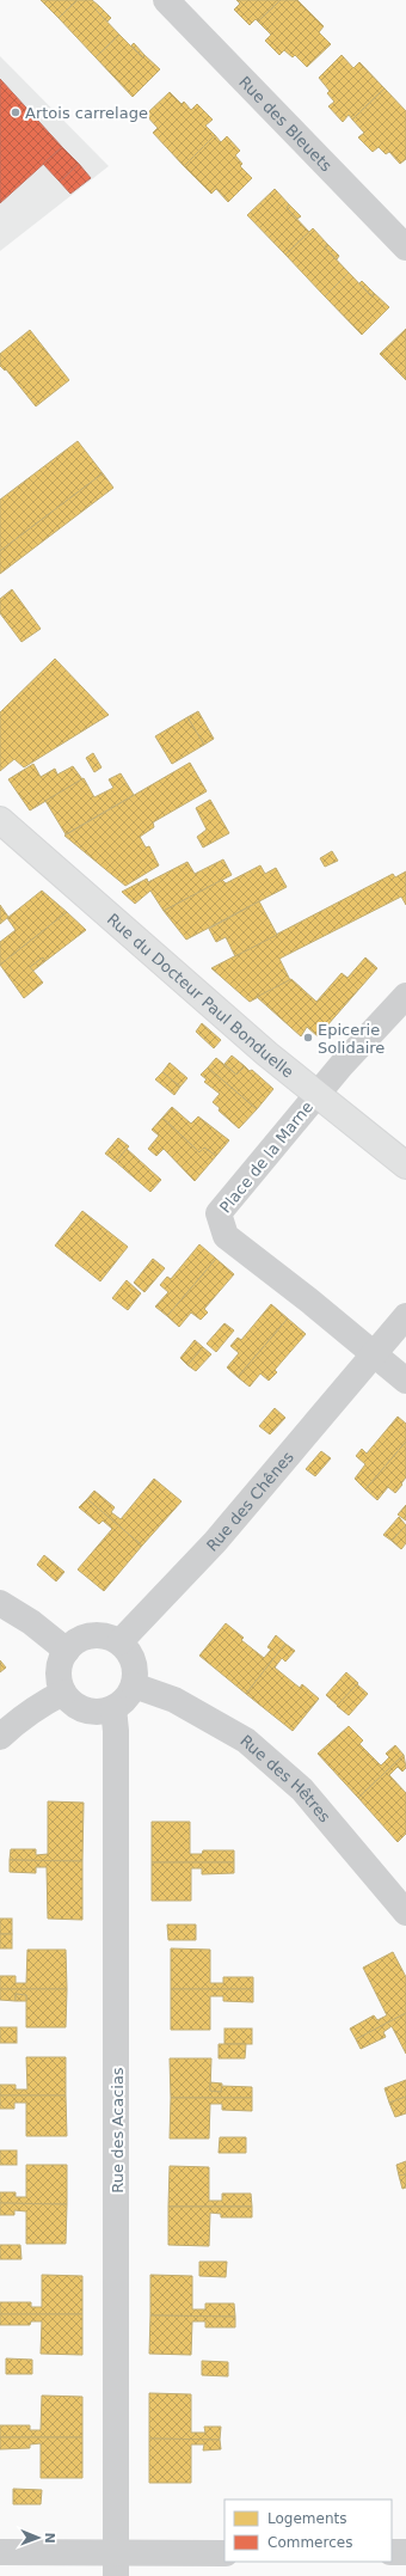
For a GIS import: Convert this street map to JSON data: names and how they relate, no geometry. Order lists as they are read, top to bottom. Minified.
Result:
{"streets":{"street":["Rue des Bleuets","Rue du Docteur Paul Bonduelle","Place de la Marne","Rue des Chênes","Rue des Hêtres","Rue des Acacias"]},"crossings":[["Rue du Docteur Paul Bonduelle","Place de la Marne"],["Place de la Marne","Rue des Chênes"],["Rue des Chênes","Rue des Hêtres"],["Rue des Chênes","Rue des Acacias"],["Rue des Hêtres","Rue des Acacias"]],"places":["Artois carrelage","Epicerie Solidaire"],"legend":["Logements","Commerces"],"north":"right"}
